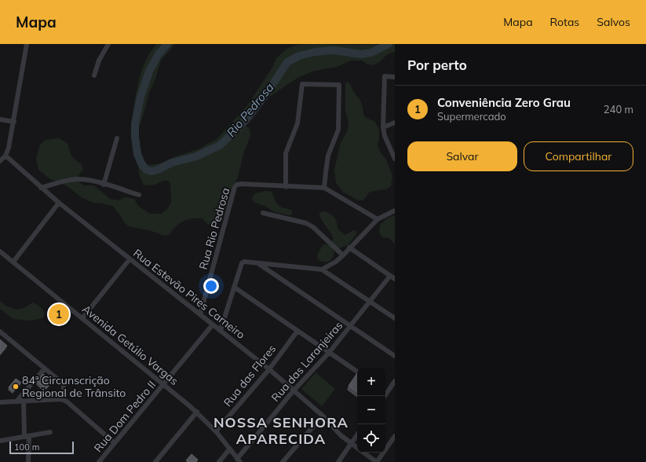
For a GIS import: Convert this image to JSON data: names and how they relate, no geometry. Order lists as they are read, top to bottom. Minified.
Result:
{"streets":{"street":["Rua Rio Pedrosa","Rua Estevão Pires Carneiro","Avenida Getúlio Vargas","Rua das Laranjeiras","Rua das Flores","Rua Dom Pedro II"]},"crossings":[["Rua Rio Pedrosa","Rua Estevão Pires Carneiro"],["Rua Estevão Pires Carneiro","Rua das Laranjeiras"],["Rua Estevão Pires Carneiro","Rua das Flores"],["Rua Estevão Pires Carneiro","Rua Dom Pedro II"],["Avenida Getúlio Vargas","Rua das Laranjeiras"],["Avenida Getúlio Vargas","Rua das Flores"],["Avenida Getúlio Vargas","Rua Dom Pedro II"]],"districts":["NOSSA SENHORA APARECIDA"],"water":["Rio Pedrosa"],"places":["84ª Circunscrição Regional de Trânsito"],"scale_bar":"100 m","page":{"header":"Mapa","nav":["Mapa","Rotas","Salvos"],"heading":"Por perto","list":[{"mark":"1","name":"Conveniência Zero Grau","note":"Supermercado","value":"240 m"}],"buttons":["Salvar","Compartilhar"],"pins":"1","map_buttons":["+","−"],"scale":"100 m"}}
